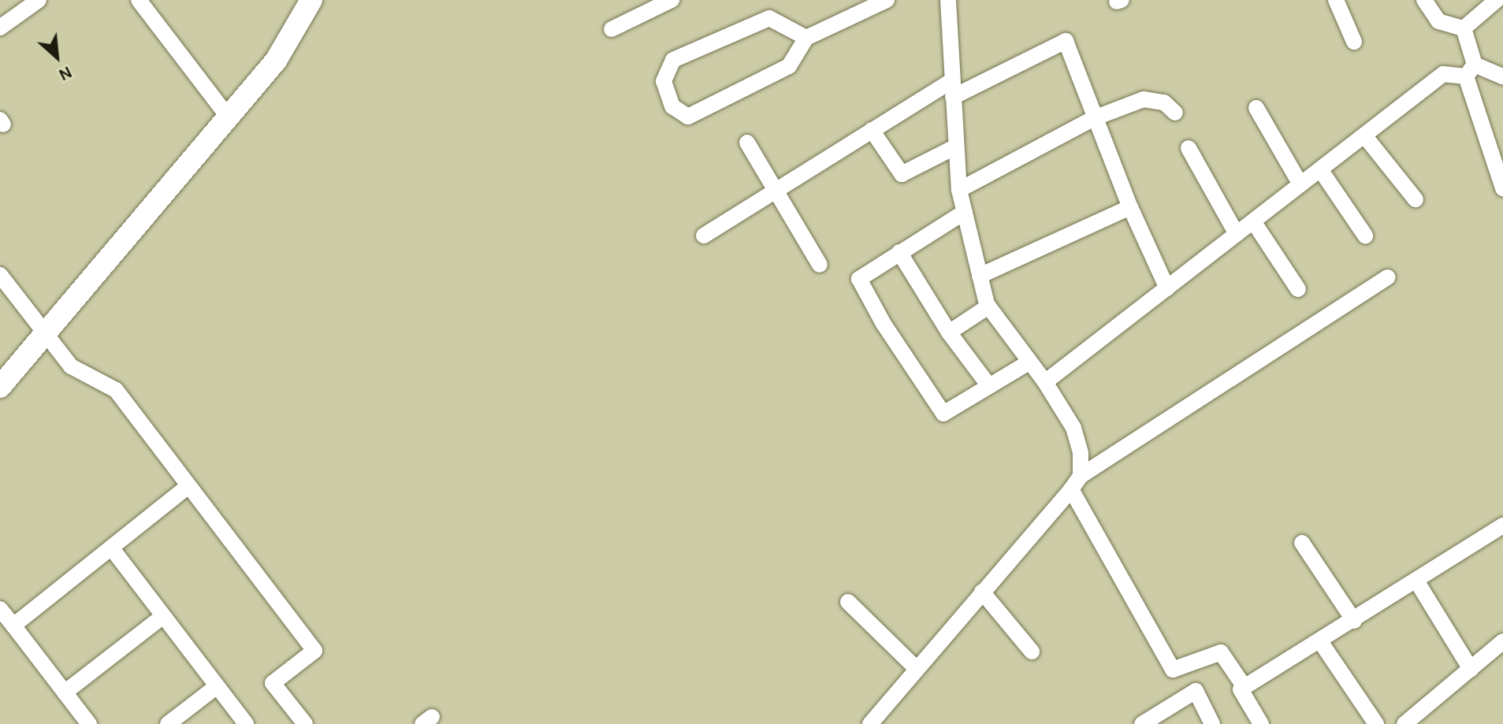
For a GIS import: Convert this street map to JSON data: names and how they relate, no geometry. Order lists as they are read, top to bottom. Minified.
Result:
{"north":"bottom right"}
